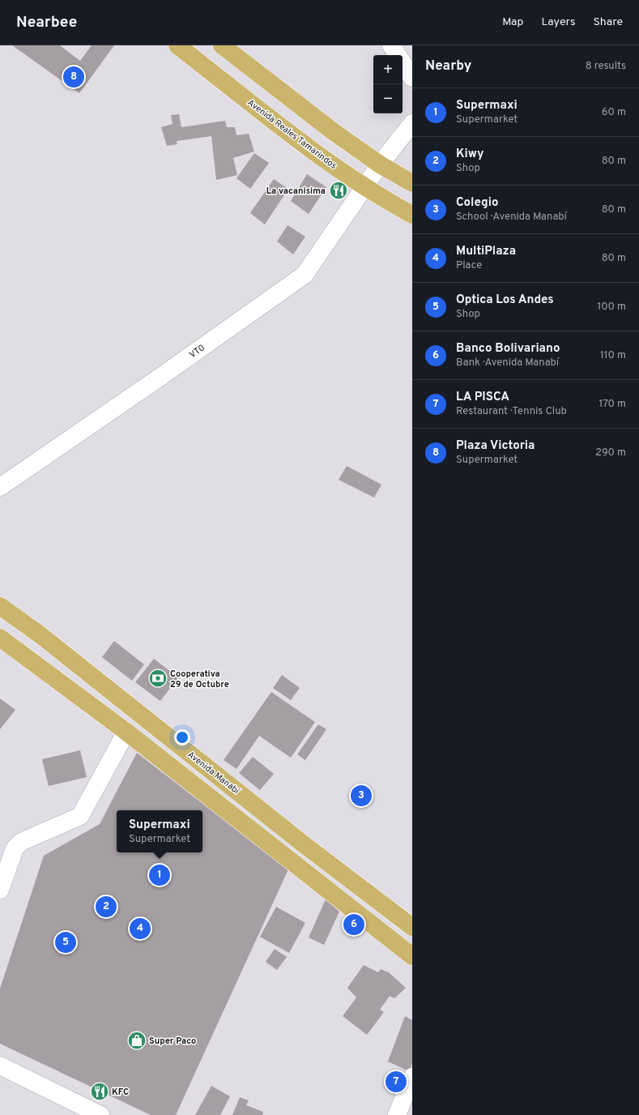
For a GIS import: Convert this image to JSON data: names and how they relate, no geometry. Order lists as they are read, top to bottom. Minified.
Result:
{"streets":{"main road":["Avenida Reales Tamarindos","Avenida Manabí"],"street":["VT0"]},"crossings":[["Avenida Reales Tamarindos","VT0"]],"places":{"restaurant":["La vacanisima","KFC"],"bank":["Cooperativa 29 de Octubre"],"shop":["Super Paco"]},"page":{"header":"Nearbee","nav":["Map","Layers","Share"],"heading":["Nearby","8 results"],"map_buttons":["+","−"],"pins":["8","3","1","2","6","4","5","7"],"list":[{"mark":"1","name":"Supermaxi","note":"Supermarket","value":"60 m"},{"mark":"2","name":"Kiwy","note":"Shop","value":"80 m"},{"mark":"3","name":"Colegio","note":"School · Avenida Manabí","value":"80 m"},{"mark":"4","name":"MultiPlaza","note":"Place","value":"80 m"},{"mark":"5","name":"Optica Los Andes","note":"Shop","value":"100 m"},{"mark":"6","name":"Banco Bolivariano","note":"Bank · Avenida Manabí","value":"110 m"},{"mark":"7","name":"LA PISCA","note":"Restaurant · Tennis Club","value":"170 m"},{"mark":"8","name":"Plaza Victoria","note":"Supermarket","value":"290 m"}],"popup":["Supermaxi","Supermarket"]}}
